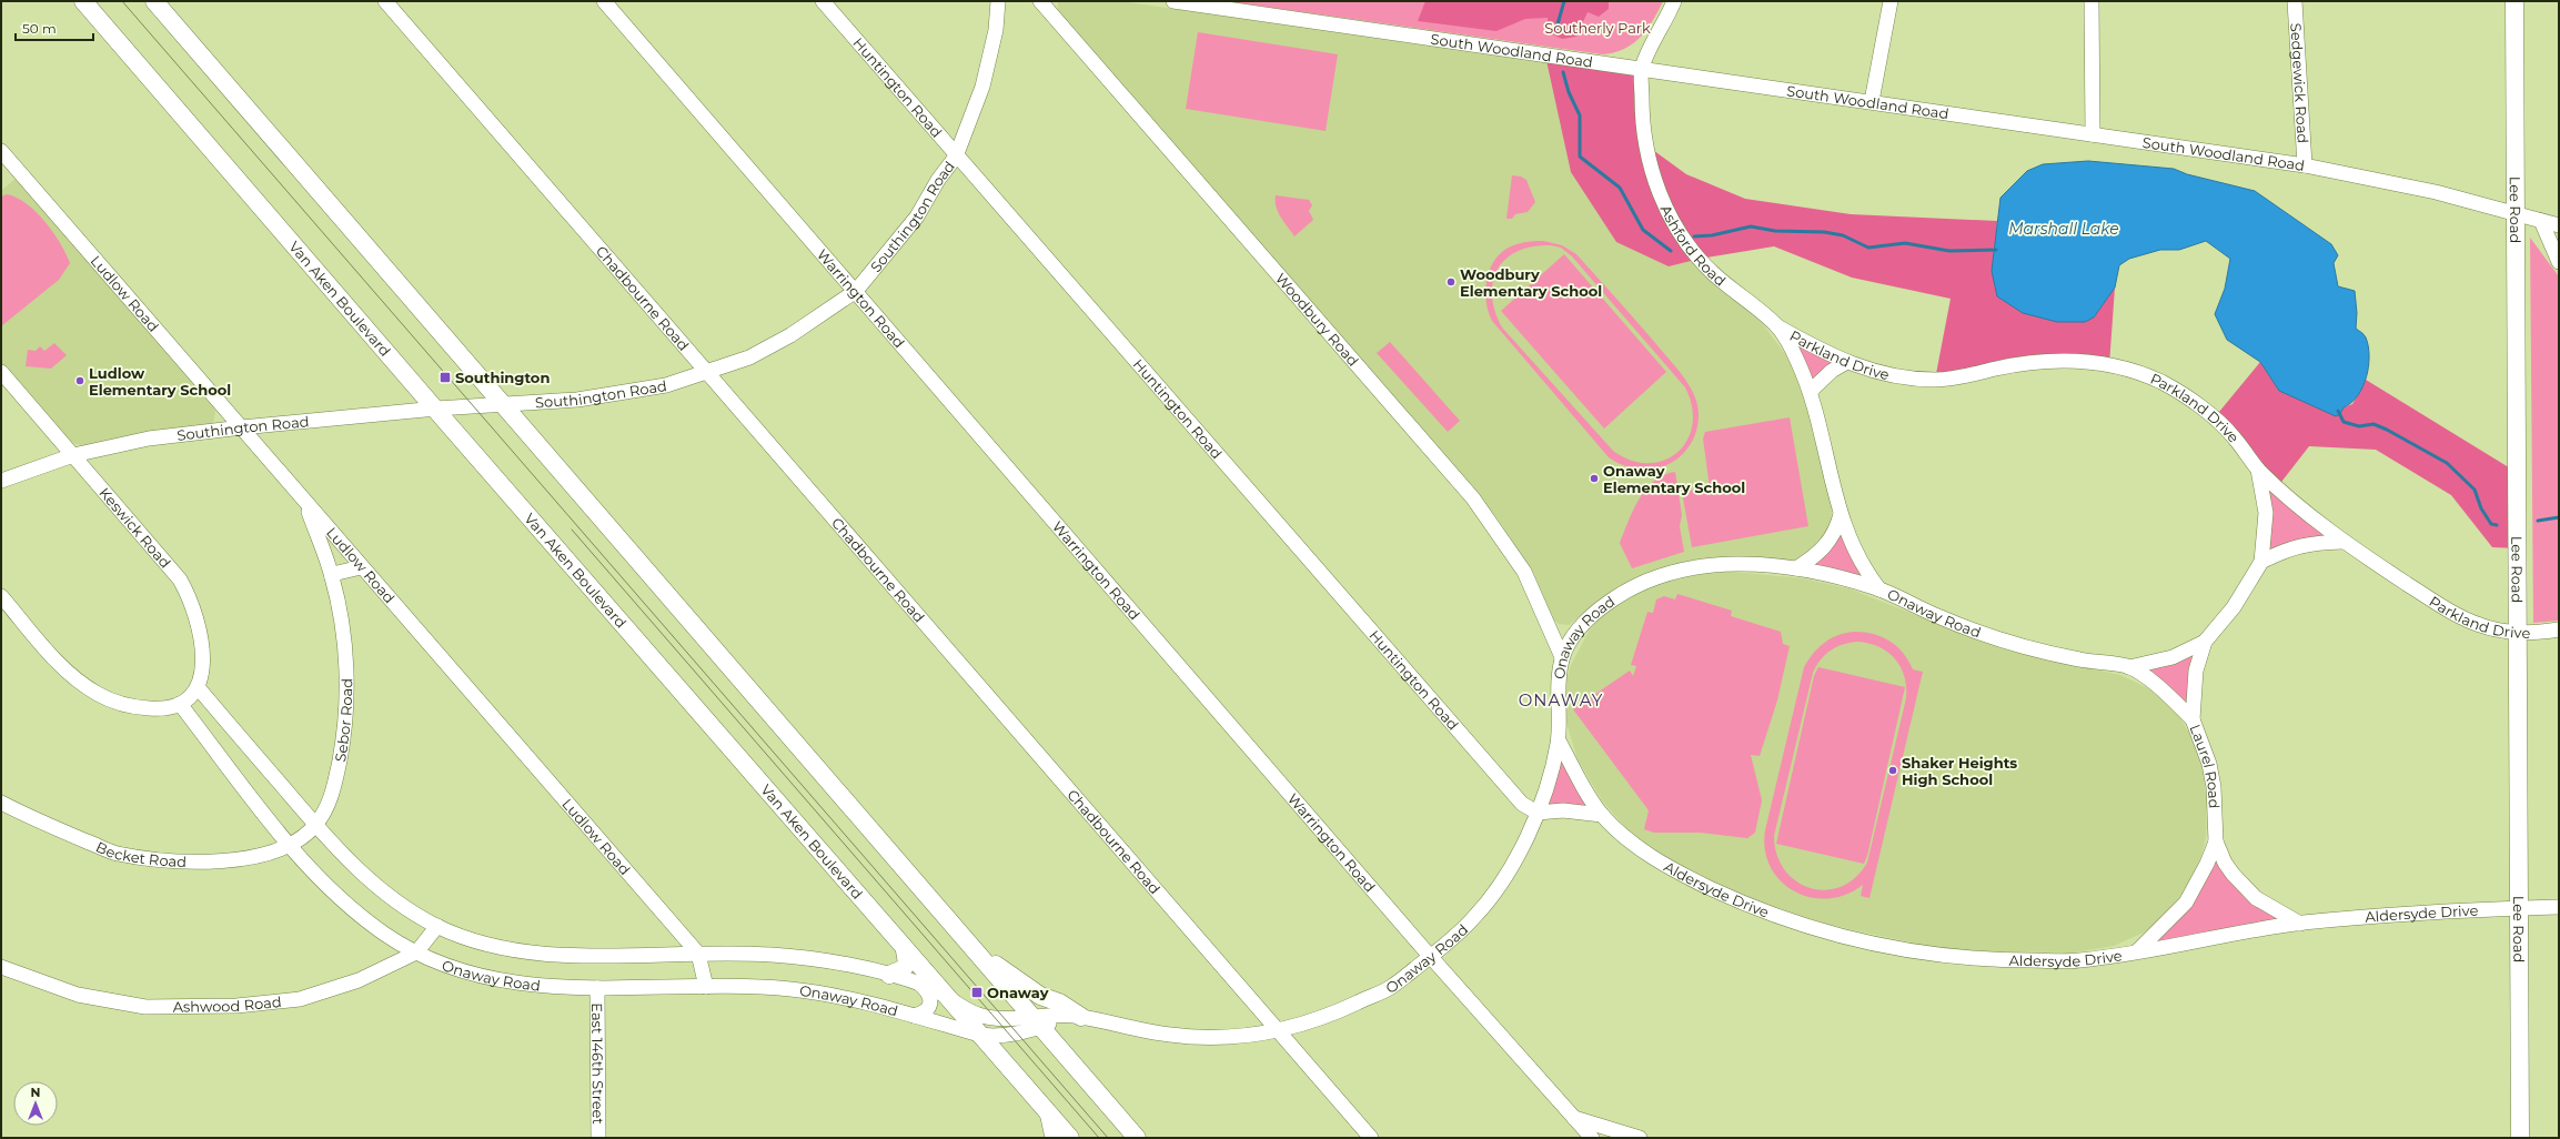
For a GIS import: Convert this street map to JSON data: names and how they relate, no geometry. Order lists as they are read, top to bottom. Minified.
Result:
{"streets":{"main road":["Lee Road","Van Aken Boulevard"],"street":["South Woodland Road","Sedgewick Road","Huntington Road","Southington Road","Ashford Road","Ludlow Road","Chadbourne Road","Warrington Road","Woodbury Road","Parkland Drive","Keswick Road","Onaway Road","Sebor Road","Laurel Road","Becket Road","Aldersyde Drive","Ashwood Road","East 146th Street"]},"crossings":[["South Woodland Road","Sedgewick Road"],["South Woodland Road","Lee Road"],["South Woodland Road","Ashford Road"],["Huntington Road","Southington Road"],["Huntington Road","Onaway Road"],["Lee Road","Parkland Drive"],["Lee Road","Aldersyde Drive"],["Southington Road","Ludlow Road"],["Southington Road","Chadbourne Road"],["Southington Road","Warrington Road"],["Southington Road","Van Aken Boulevard"],["Southington Road","Keswick Road"],["Ashford Road","Parkland Drive"],["Ashford Road","Onaway Road"],["Ludlow Road","Onaway Road"],["Ludlow Road","Sebor Road"],["Chadbourne Road","Onaway Road"],["Warrington Road","Onaway Road"],["Van Aken Boulevard","Onaway Road"],["Woodbury Road","Onaway Road"],["Parkland Drive","Laurel Road"],["Keswick Road","Onaway Road"],["Onaway Road","Sebor Road"],["Onaway Road","Laurel Road"],["Onaway Road","Becket Road"],["Onaway Road","Aldersyde Drive"],["Onaway Road","Ashwood Road"],["Onaway Road","East 146th Street"],["Sebor Road","Becket Road"],["Laurel Road","Aldersyde Drive"]],"districts":["ONAWAY"],"water":["Marshall Lake"],"parks":["Southerly Park"],"places":{"other":["Woodbury Elementary School","Ludlow Elementary School","Onaway Elementary School","Shaker Heights High School"],"transit":["Southington","Onaway"]},"scale_bar":"50 m","north":"top"}
